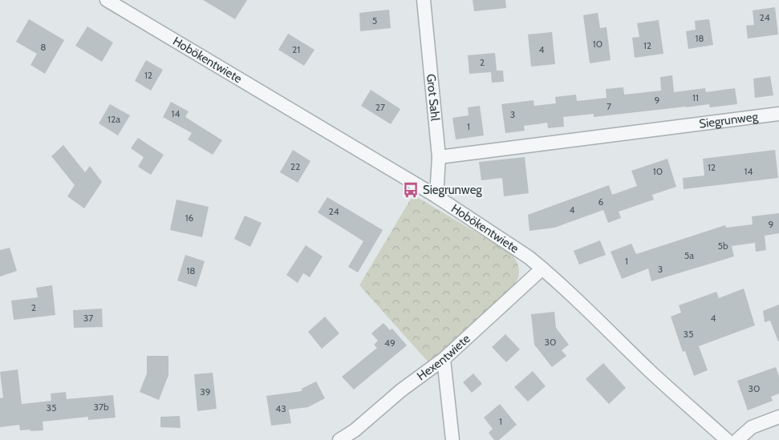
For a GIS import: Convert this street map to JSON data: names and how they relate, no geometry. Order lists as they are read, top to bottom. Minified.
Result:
{"streets":{"street":["Hobökentwiete","Grot Sahl","Siegrunweg","Hexentwiete"]},"crossings":[["Hobökentwiete","Grot Sahl"],["Hobökentwiete","Hexentwiete"],["Grot Sahl","Siegrunweg"]],"places":{"bus stop":["Siegrunweg"]},"house_numbers":["24","5","18","10","12","8","21","4","2","12","11","9","7","27","14","3","12a","1","22","12","10","14","6","4","24","16","9","5b","5a","1","3","18","2","37","4","35","30","49","30","39","37b","35","43","1"]}
